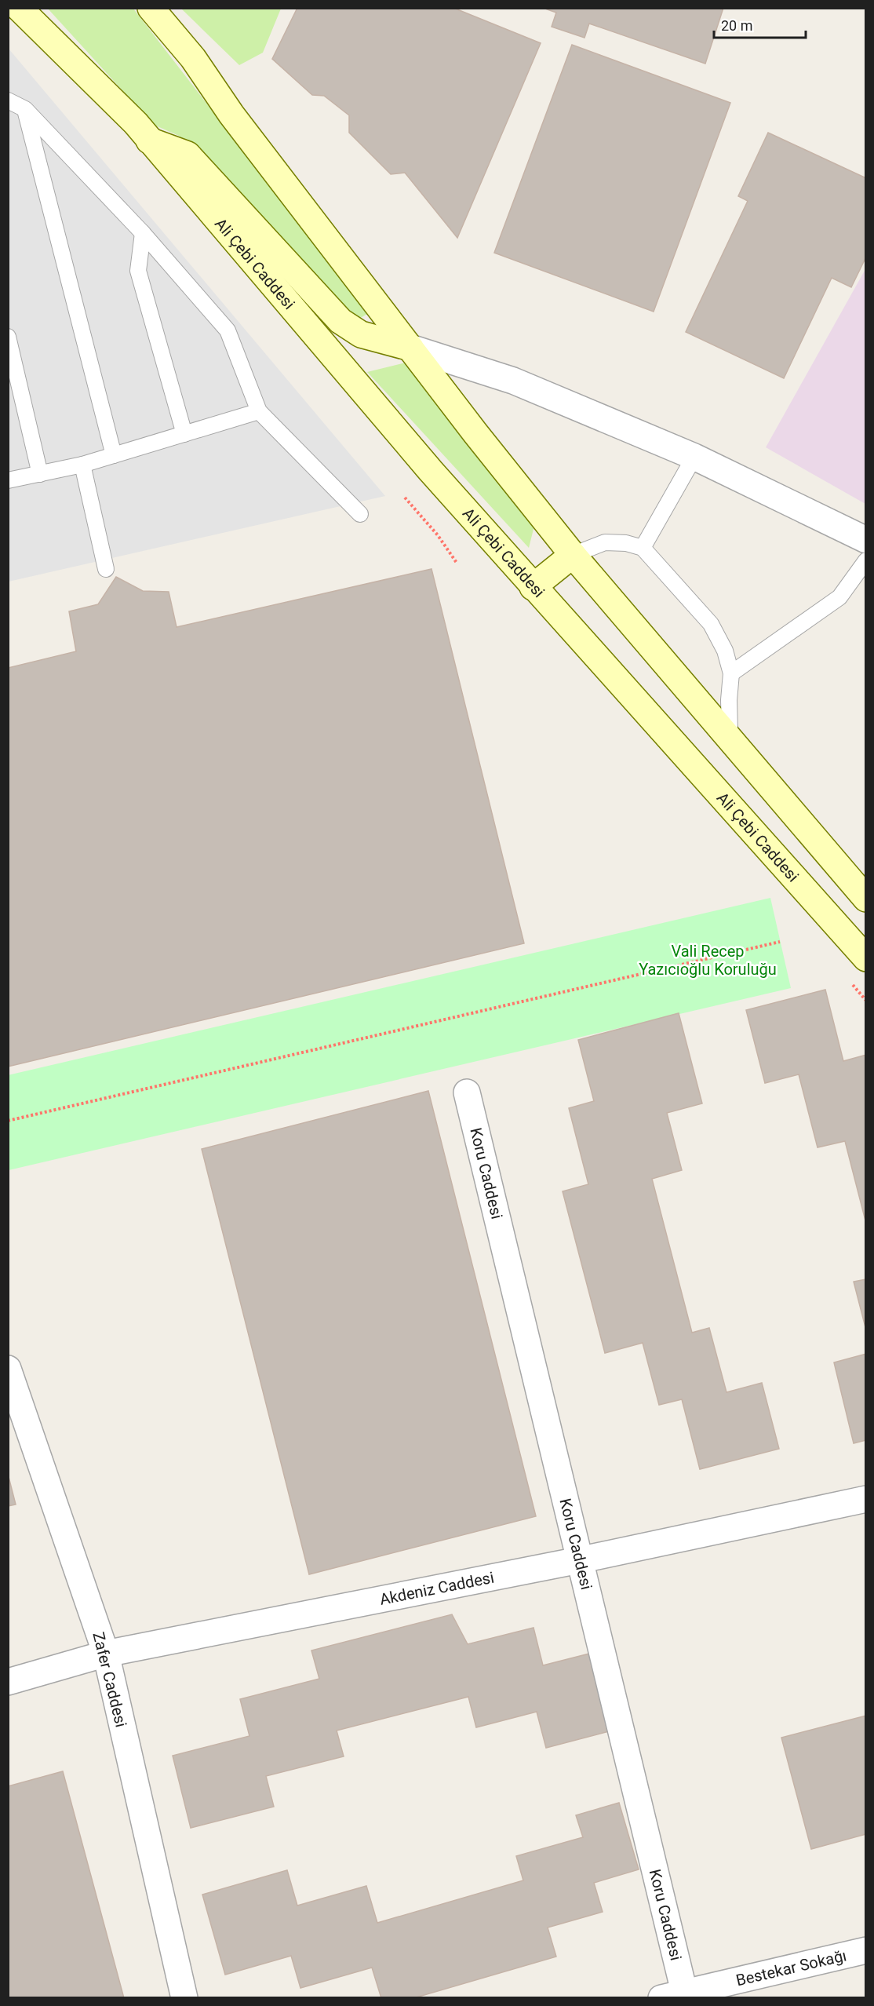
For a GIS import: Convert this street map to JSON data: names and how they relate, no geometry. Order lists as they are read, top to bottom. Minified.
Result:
{"streets":{"main road":["Ali Çebi Caddesi"],"street":["Koru Caddesi","Akdeniz Caddesi","Zafer Caddesi","Bestekar Sokağı"]},"crossings":[["Koru Caddesi","Akdeniz Caddesi"],["Koru Caddesi","Bestekar Sokağı"],["Akdeniz Caddesi","Zafer Caddesi"]],"parks":["Vali Recep Yazıcıoğlu Koruluğu"],"scale_bar":"20 m"}
